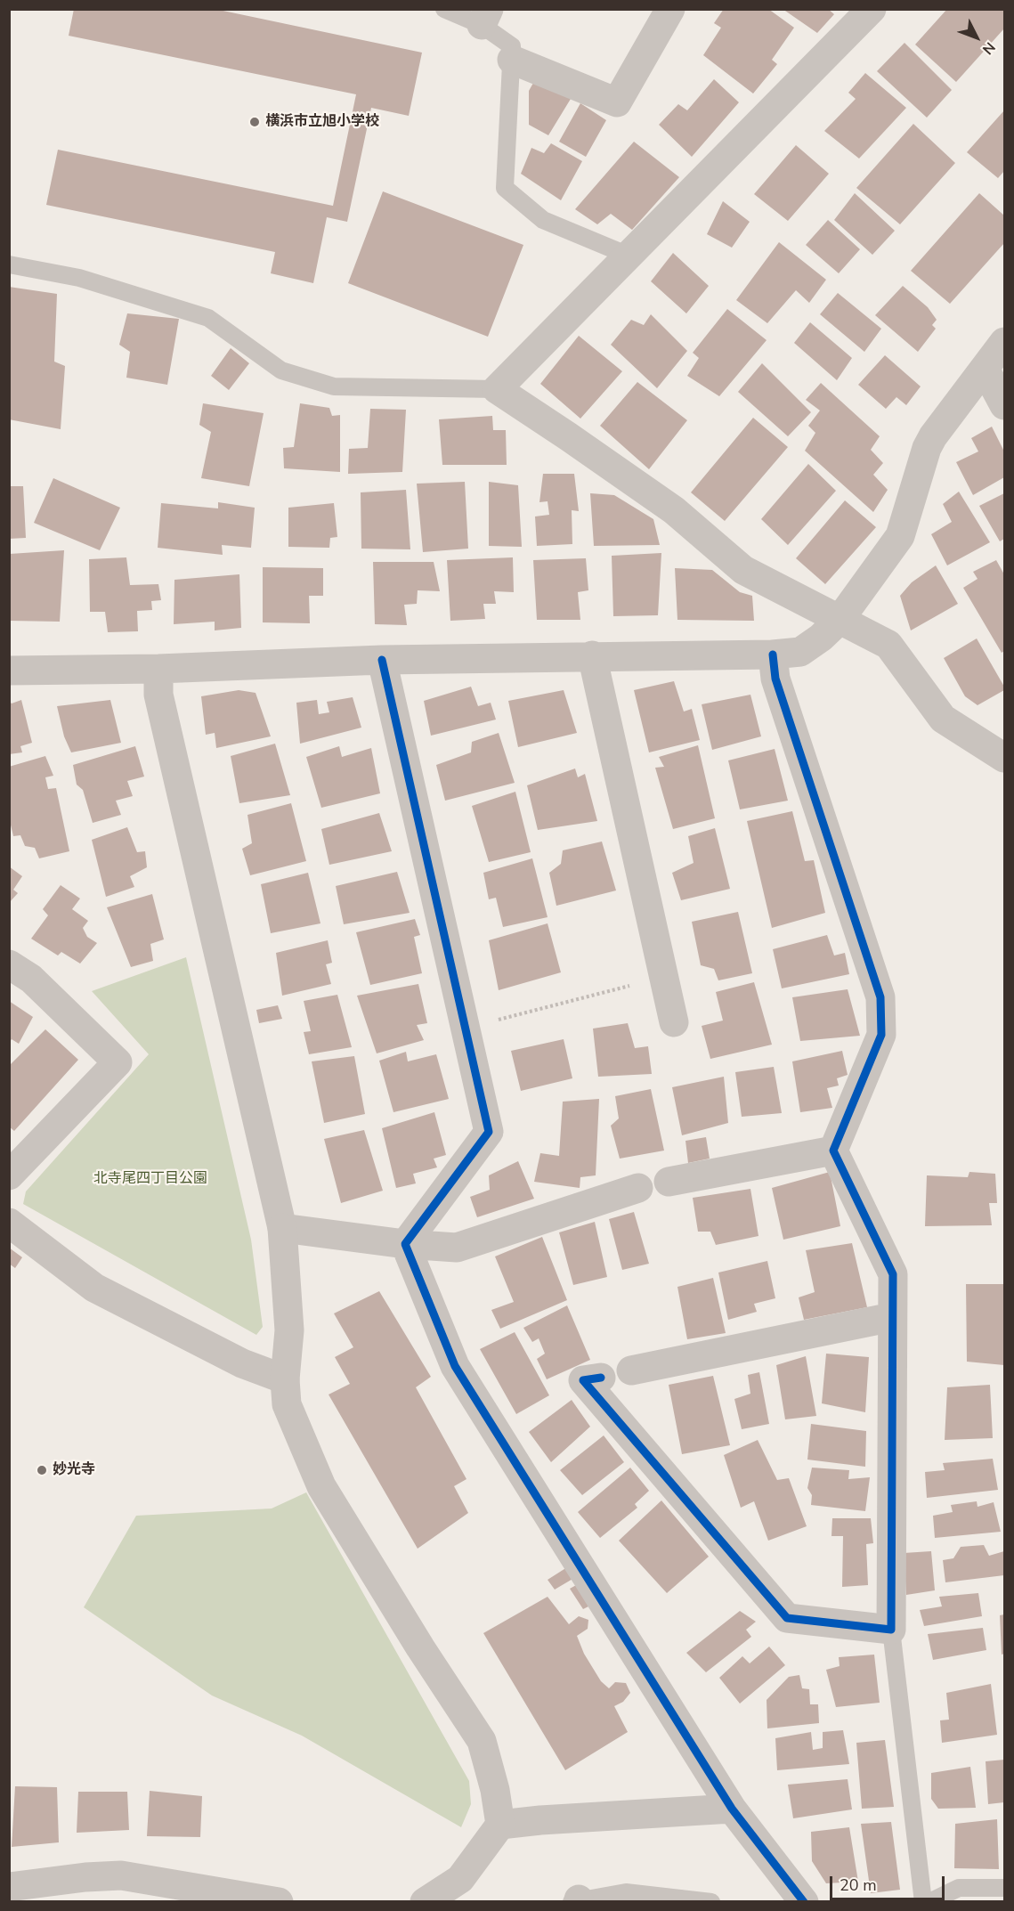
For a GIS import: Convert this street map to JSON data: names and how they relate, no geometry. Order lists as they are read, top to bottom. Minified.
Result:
{"parks":["北寺尾四丁目公園"],"places":["横浜市立旭小学校","妙光寺"],"scale_bar":"20 m","north":"bottom right"}
